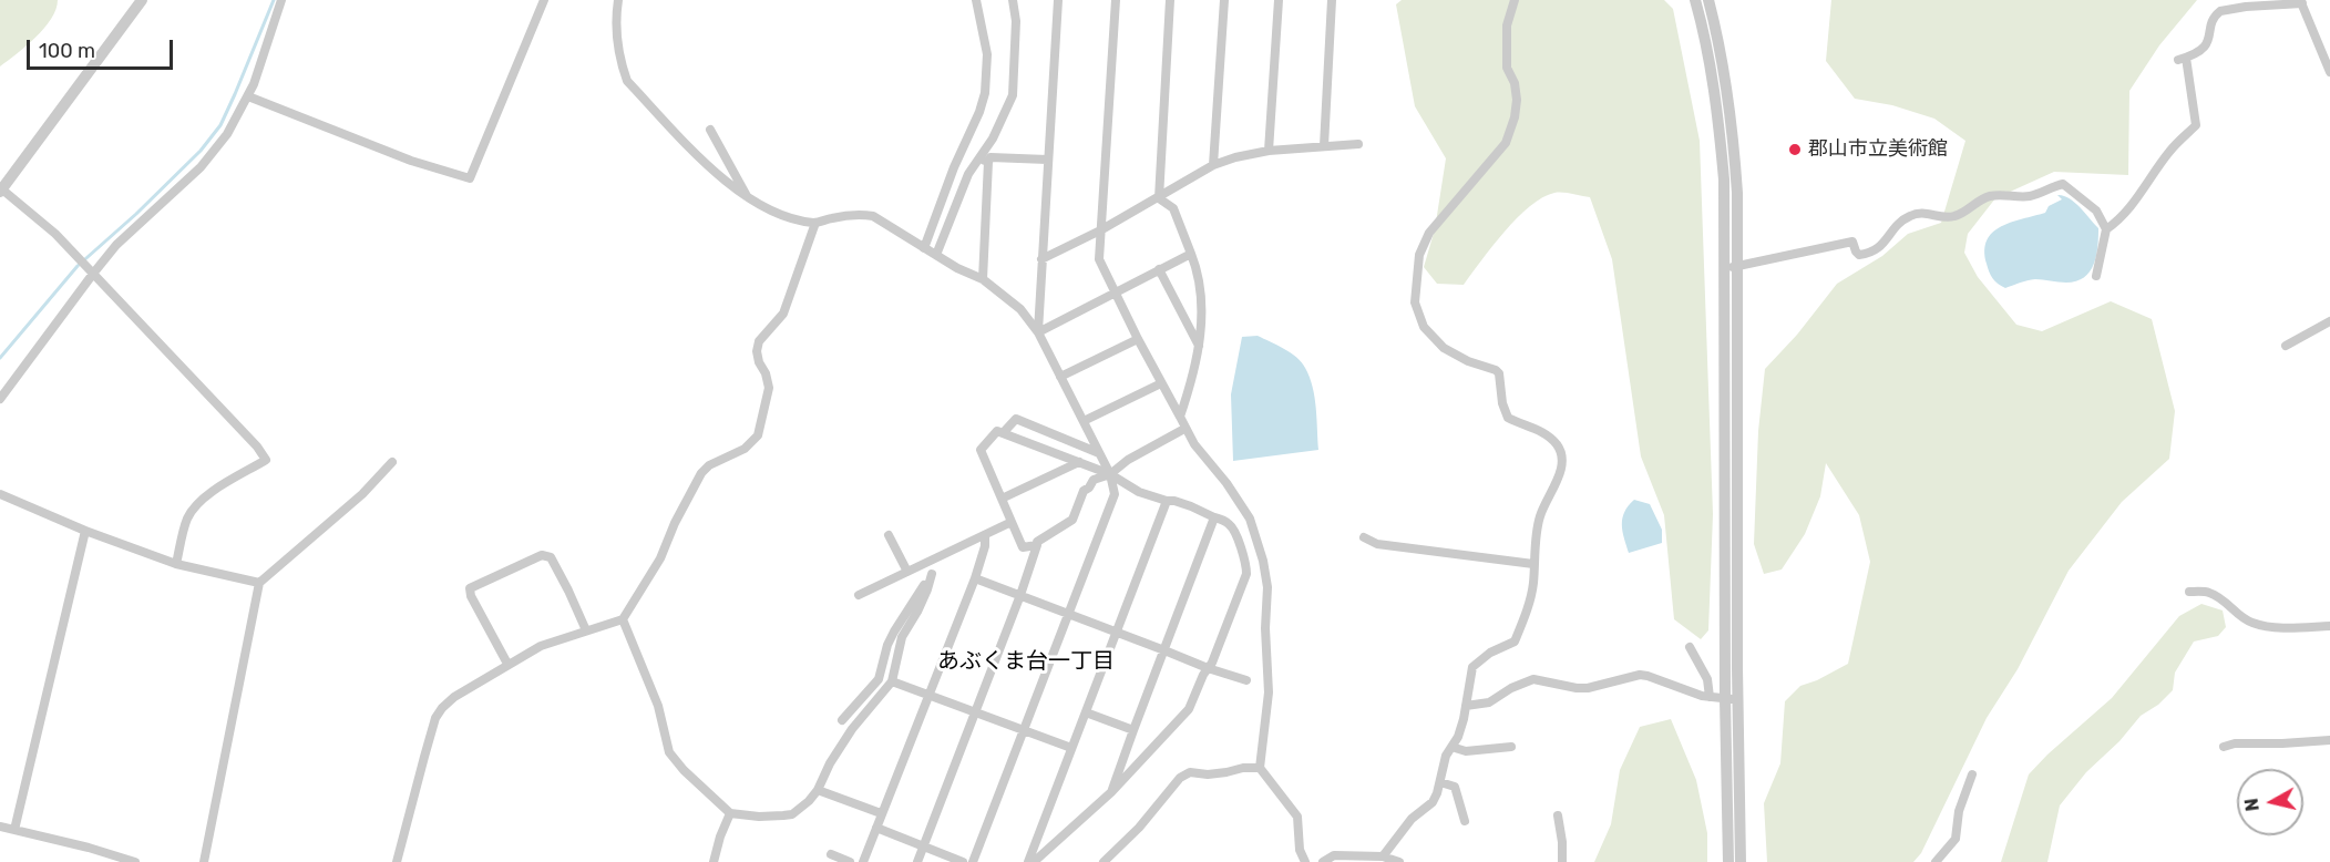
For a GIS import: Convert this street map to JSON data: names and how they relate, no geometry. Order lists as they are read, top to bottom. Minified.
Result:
{"districts":["あぶくま台一丁目"],"places":["郡山市立美術館"],"scale_bar":"100 m","north":"left"}
